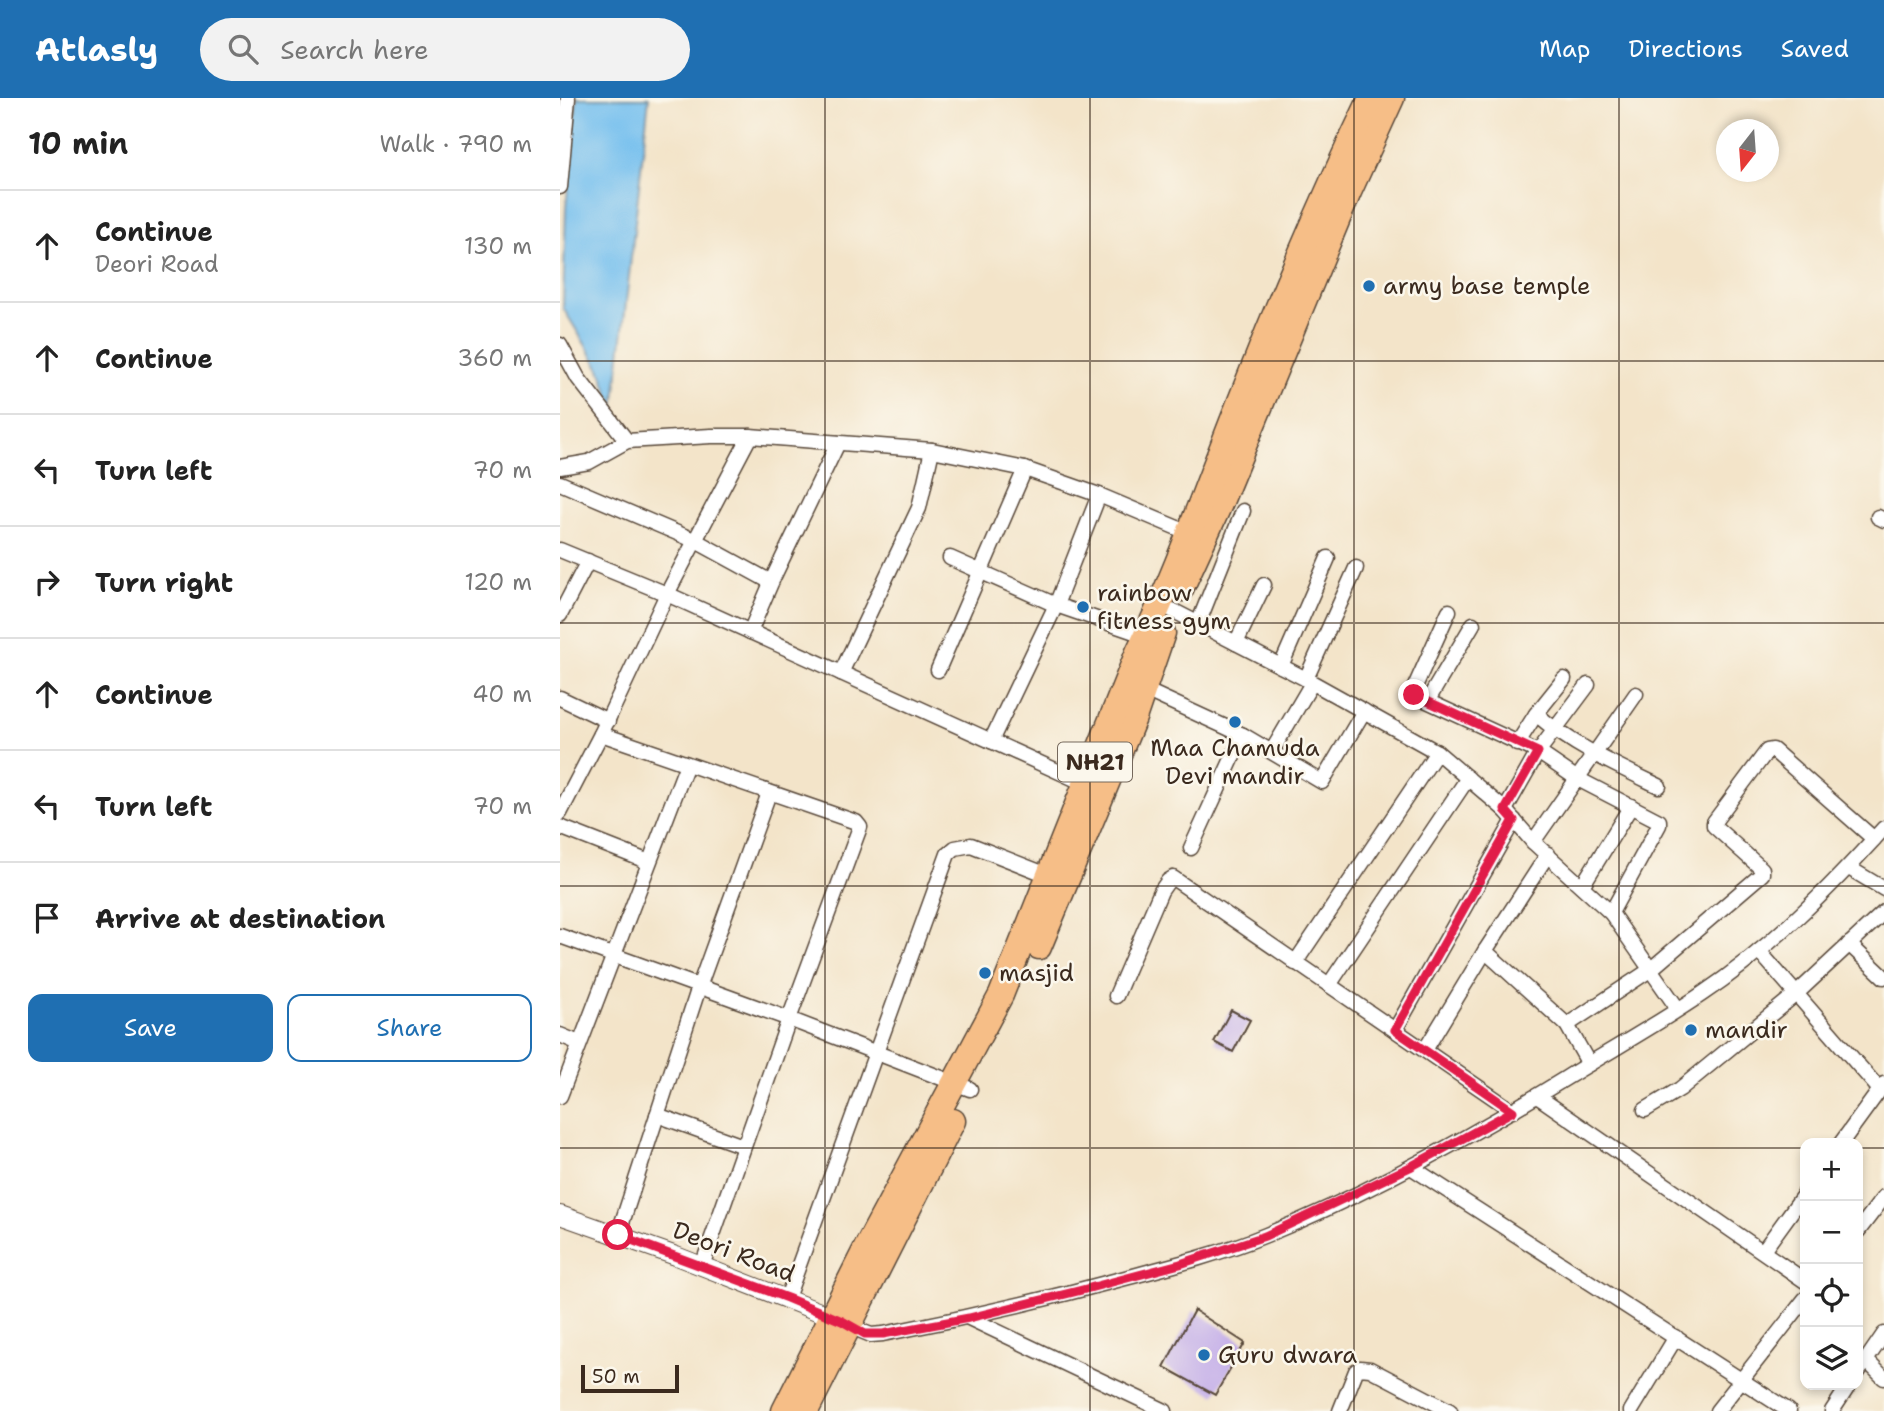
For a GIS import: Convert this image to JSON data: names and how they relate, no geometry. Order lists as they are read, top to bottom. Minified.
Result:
{"streets":{"highway":["NH21"],"street":["Deori Road"]},"crossings":[["NH21","Deori Road"]],"places":["army base temple","rainbow fitness gym","Maa Chamuda Devi mandir","masjid","mandir","Guru dwara"],"scale_bar":"50 m","north":"bottom","page":{"header":"Atlasly","search":"Search here","nav":["Map","Directions","Saved"],"heading":["10 min","Walk · 790 m"],"list":[["Continue","Deori Road","130 m"],["Continue","360 m"],["Turn left","70 m"],["Turn right","120 m"],["Continue","40 m"],["Turn left","70 m"],"Arrive at destination"],"buttons":["Save","Share"],"map_buttons":["+","−"],"scale":"50 m"}}
